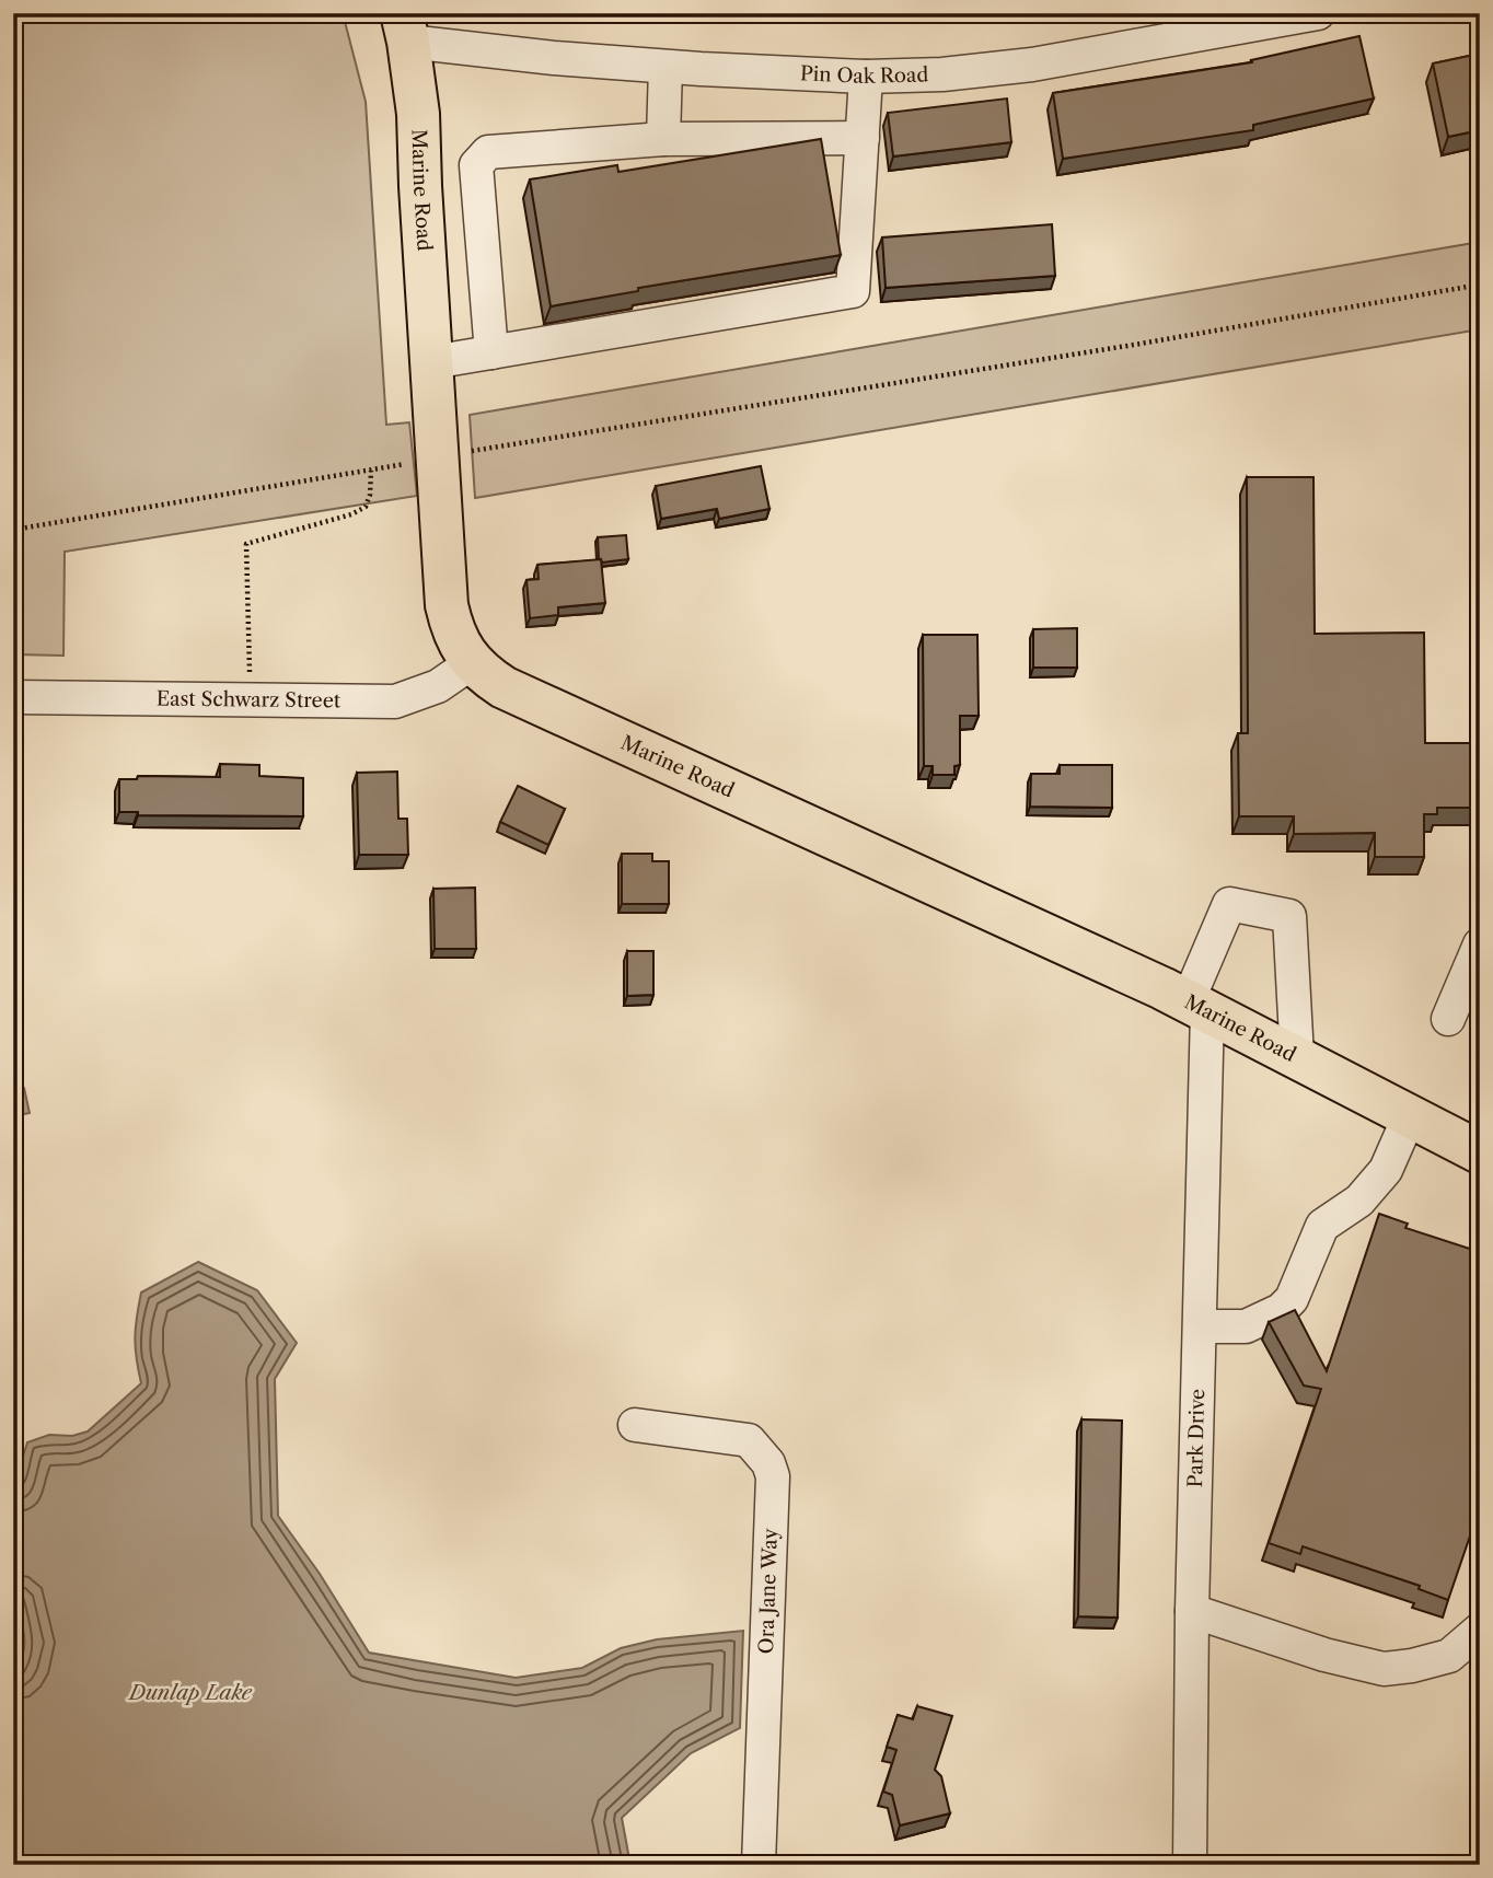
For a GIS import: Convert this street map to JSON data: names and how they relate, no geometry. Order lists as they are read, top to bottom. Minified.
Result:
{"streets":{"main road":["Marine Road"],"street":["Pin Oak Road","East Schwarz Street","Park Drive","Ora Jane Way"]},"crossings":[["Pin Oak Road","Marine Road"],["Marine Road","East Schwarz Street"],["Marine Road","Park Drive"]],"water":["Dunlap Lake"]}
